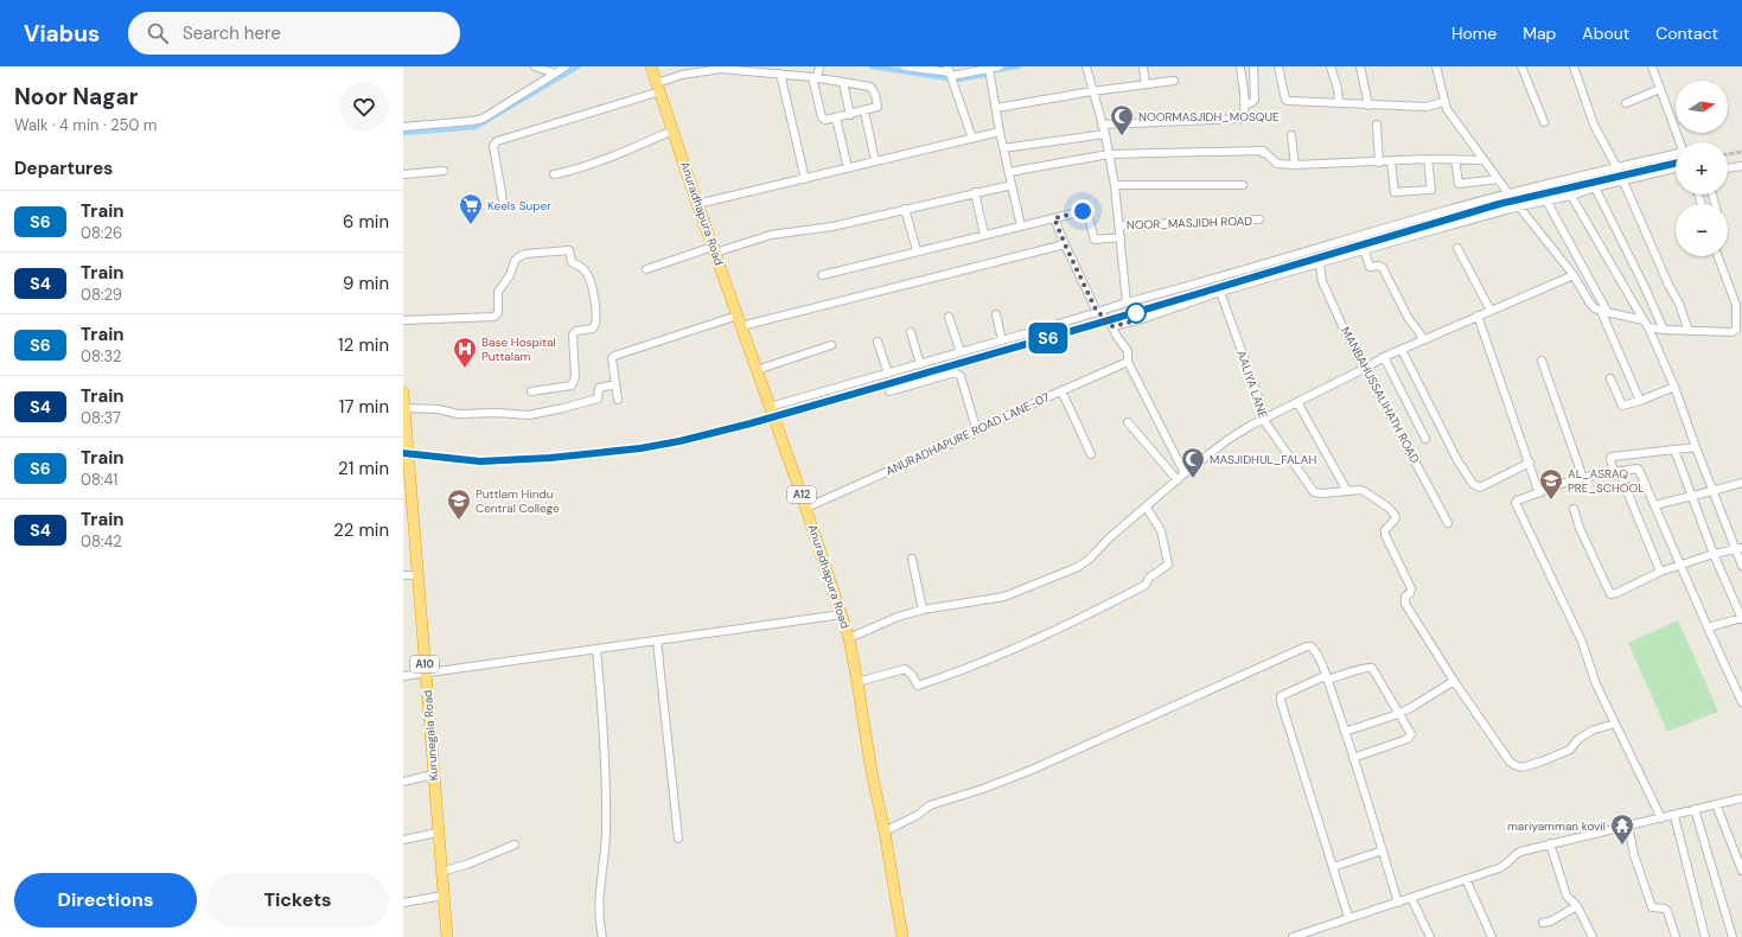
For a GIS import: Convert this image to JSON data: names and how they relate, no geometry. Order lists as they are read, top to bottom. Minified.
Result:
{"streets":{"highway":["Anuradhapura Road","A12","A10","Kurunegala Road"],"street":["NOOR_MASJIDH ROAD","AALIYA LANE","MANBAHUSSALIHATH ROAD","ANURADHAPURE ROAD LANE-07"]},"crossings":[["Anuradhapura Road","ANURADHAPURE ROAD LANE-07"]],"places":{"mosque":["NOORMASJIDH_MOSQUE","MASJIDHUL_FALAH"],"supermarket":["Keels Super"],"hospital":["Base Hospital Puttalam"],"school or university":["AL_ASRAQ PRE_SCHOOL","Puttlam Hindu Central College"],"temple":["mariyamman kovil"]},"north":"right","page":{"header":"Viabus","search":"Search here","nav":["Home","Map","About","Contact"],"heading":[["Noor Nagar","Walk · 4 min · 250 m"],"Departures"],"on_map":"S6","map_buttons":["+","−"],"list":[{"mark":"S6","name":"Train","note":"08:26","value":"6 min"},{"mark":"S4","name":"Train","note":"08:29","value":"9 min"},{"mark":"S6","name":"Train","note":"08:32","value":"12 min"},{"mark":"S4","name":"Train","note":"08:37","value":"17 min"},{"mark":"S6","name":"Train","note":"08:41","value":"21 min"},{"mark":"S4","name":"Train","note":"08:42","value":"22 min"}],"buttons":["Directions","Tickets"]}}
